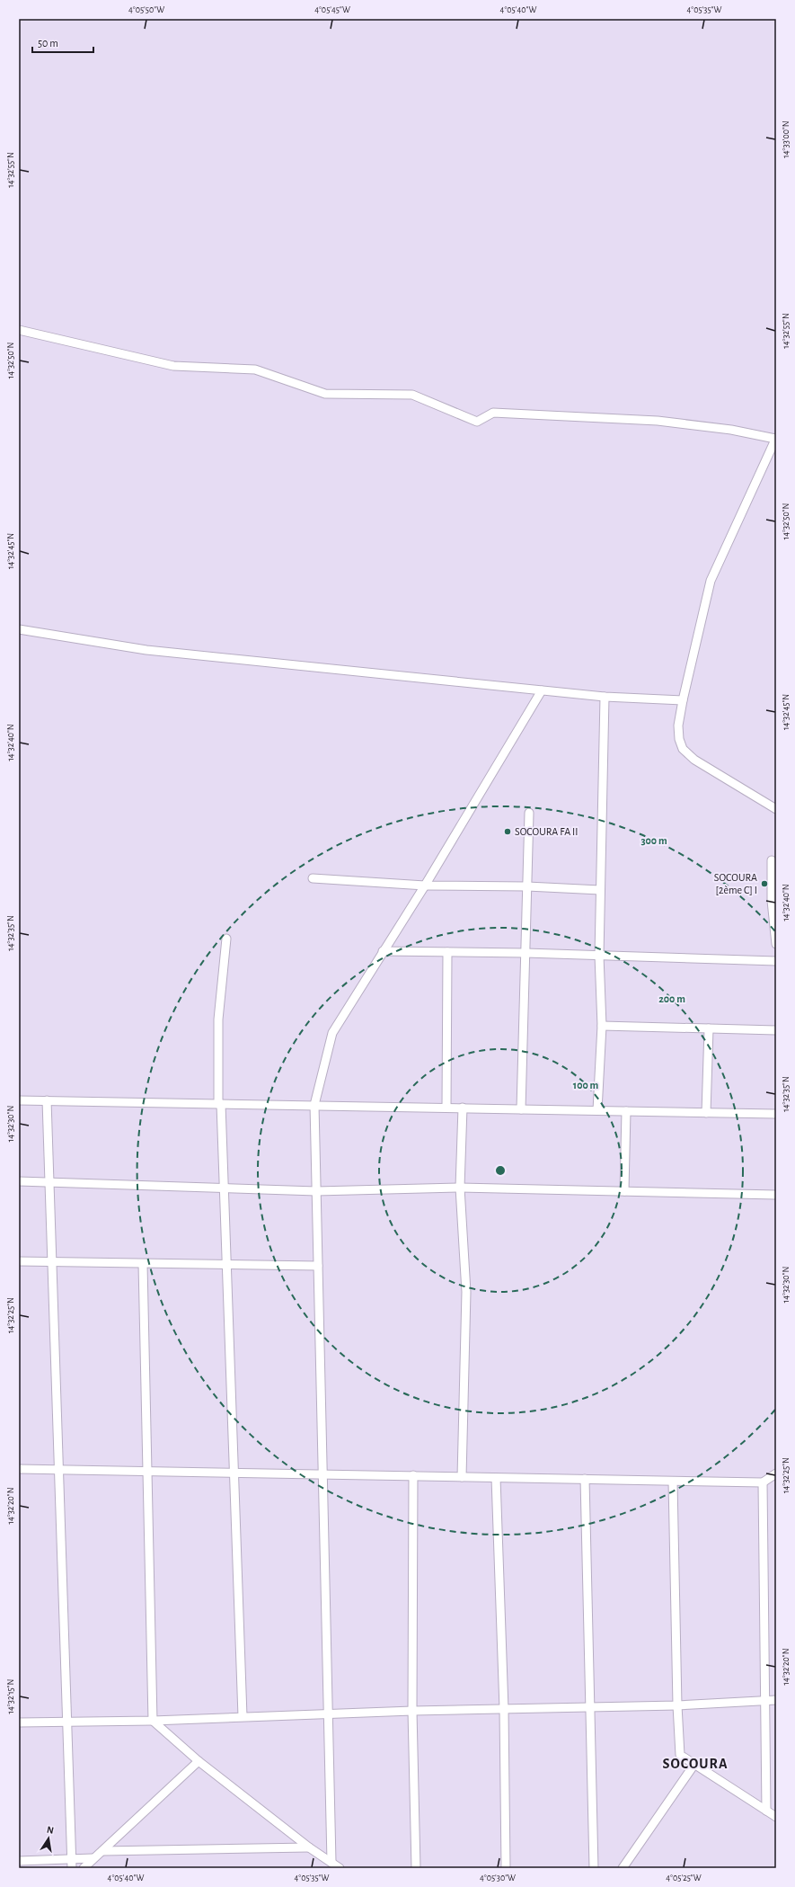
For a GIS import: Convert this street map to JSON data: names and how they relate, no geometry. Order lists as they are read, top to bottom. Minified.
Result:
{"districts":["SOCOURA"],"places":["SOCOURA FA II","SOCOURA [2ème C] I"],"scale_bar":"50 m","north":"top","coordinates":["4°05'50\"W","4°05'45\"W","4°05'40\"W","4°05'35\"W","14°33'00\"N","14°32'55\"N","14°32'50\"N","14°32'45\"N","14°32'40\"N","14°32'35\"N","14°32'30\"N","14°32'25\"N","14°32'20\"N","14°32'15\"N","4°05'30\"W","4°05'25\"W"],"rings":["300 m","200 m","100 m"]}
